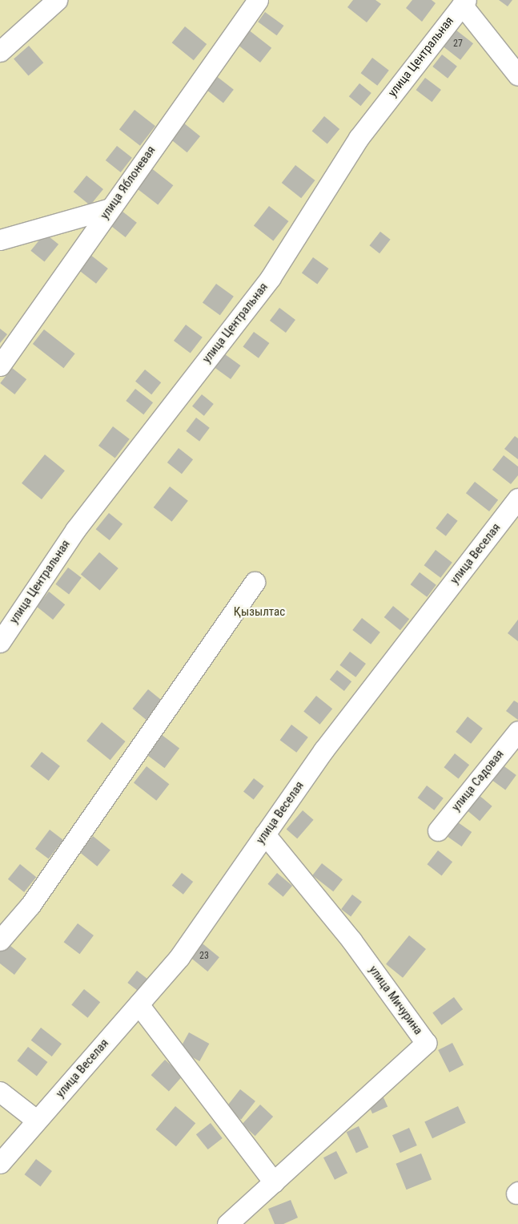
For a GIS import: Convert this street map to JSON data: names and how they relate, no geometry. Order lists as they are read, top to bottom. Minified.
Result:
{"streets":{"street":["улица Центральная","улица Яблоневая","улица Веселая","улица Садовая","улица Мичурина"]},"crossings":[["улица Веселая","улица Мичурина"]],"parks":["Қызылтас"],"house_numbers":["27","23"]}
